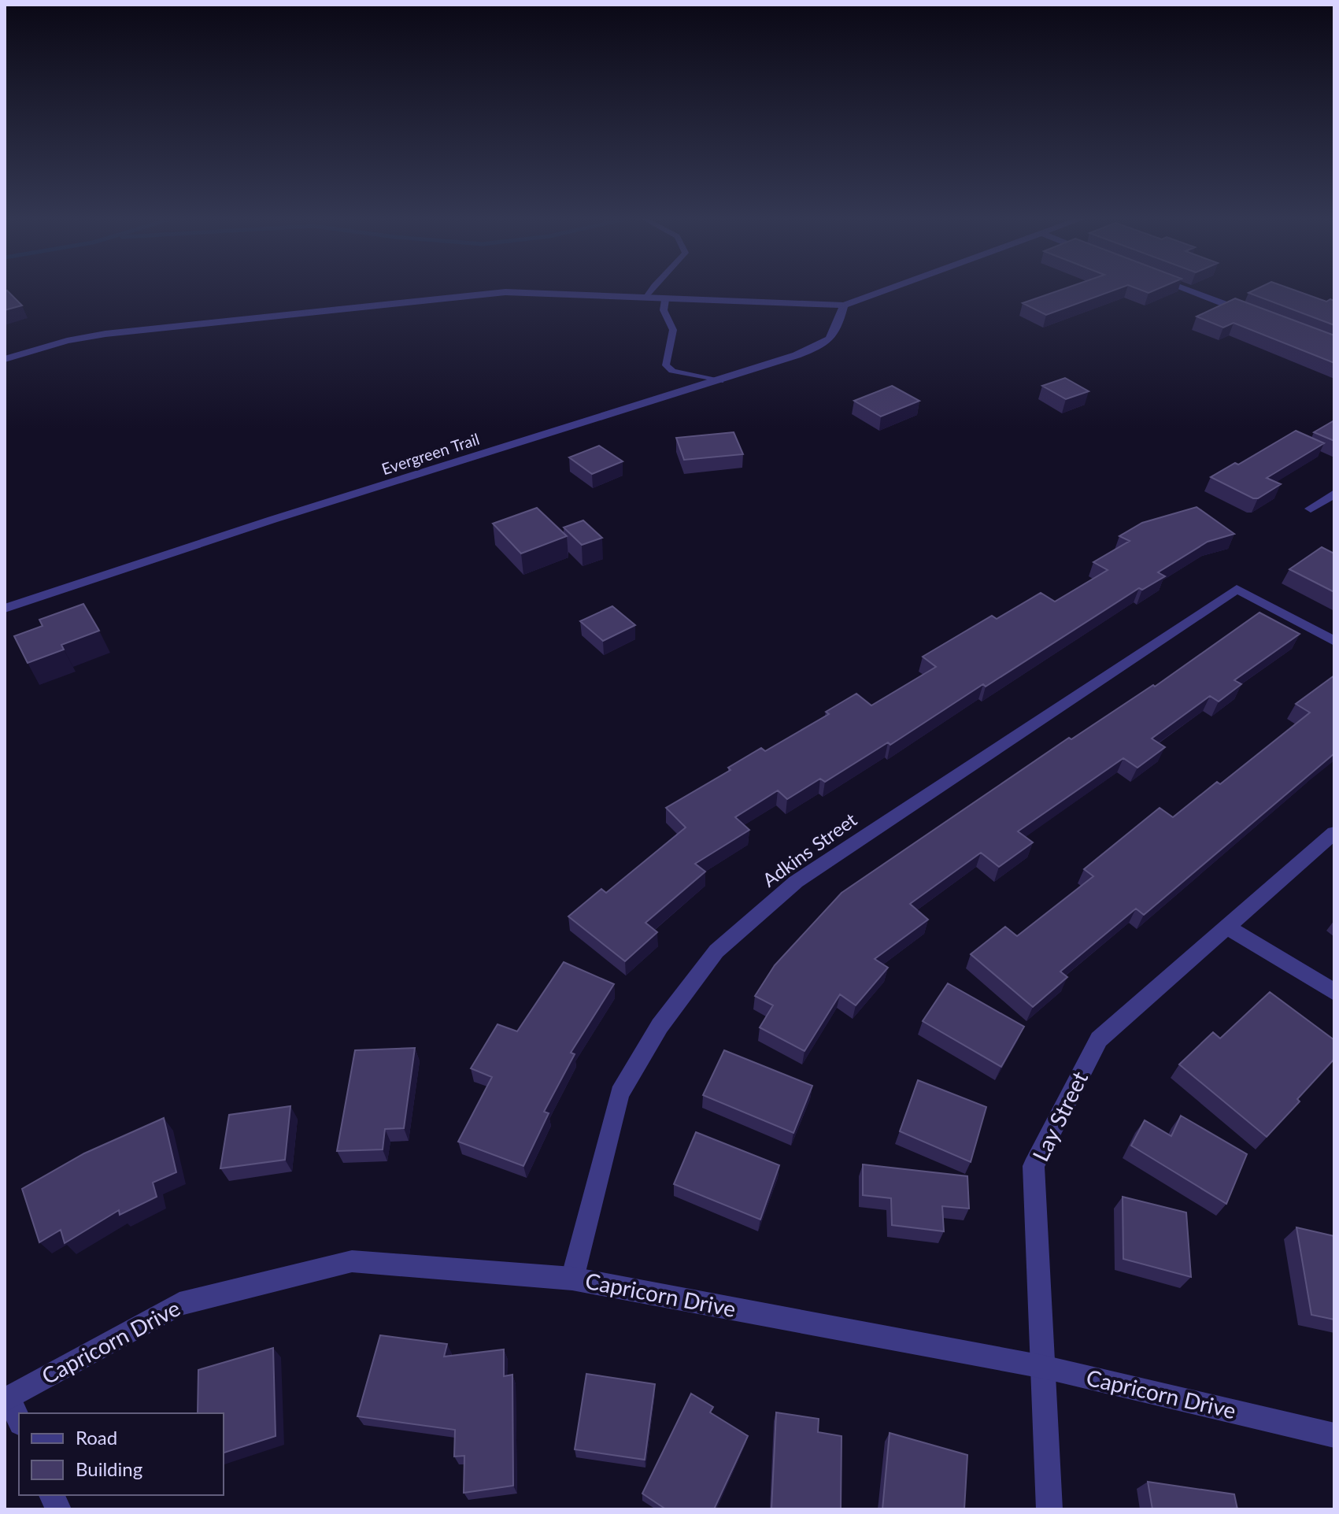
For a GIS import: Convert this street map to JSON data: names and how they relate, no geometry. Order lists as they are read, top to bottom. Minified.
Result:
{"streets":{"street":["Evergreen Trail","Adkins Street","Lay Street","Capricorn Drive"]},"crossings":[["Adkins Street","Capricorn Drive"],["Lay Street","Capricorn Drive"]],"legend":["Road","Building"]}
